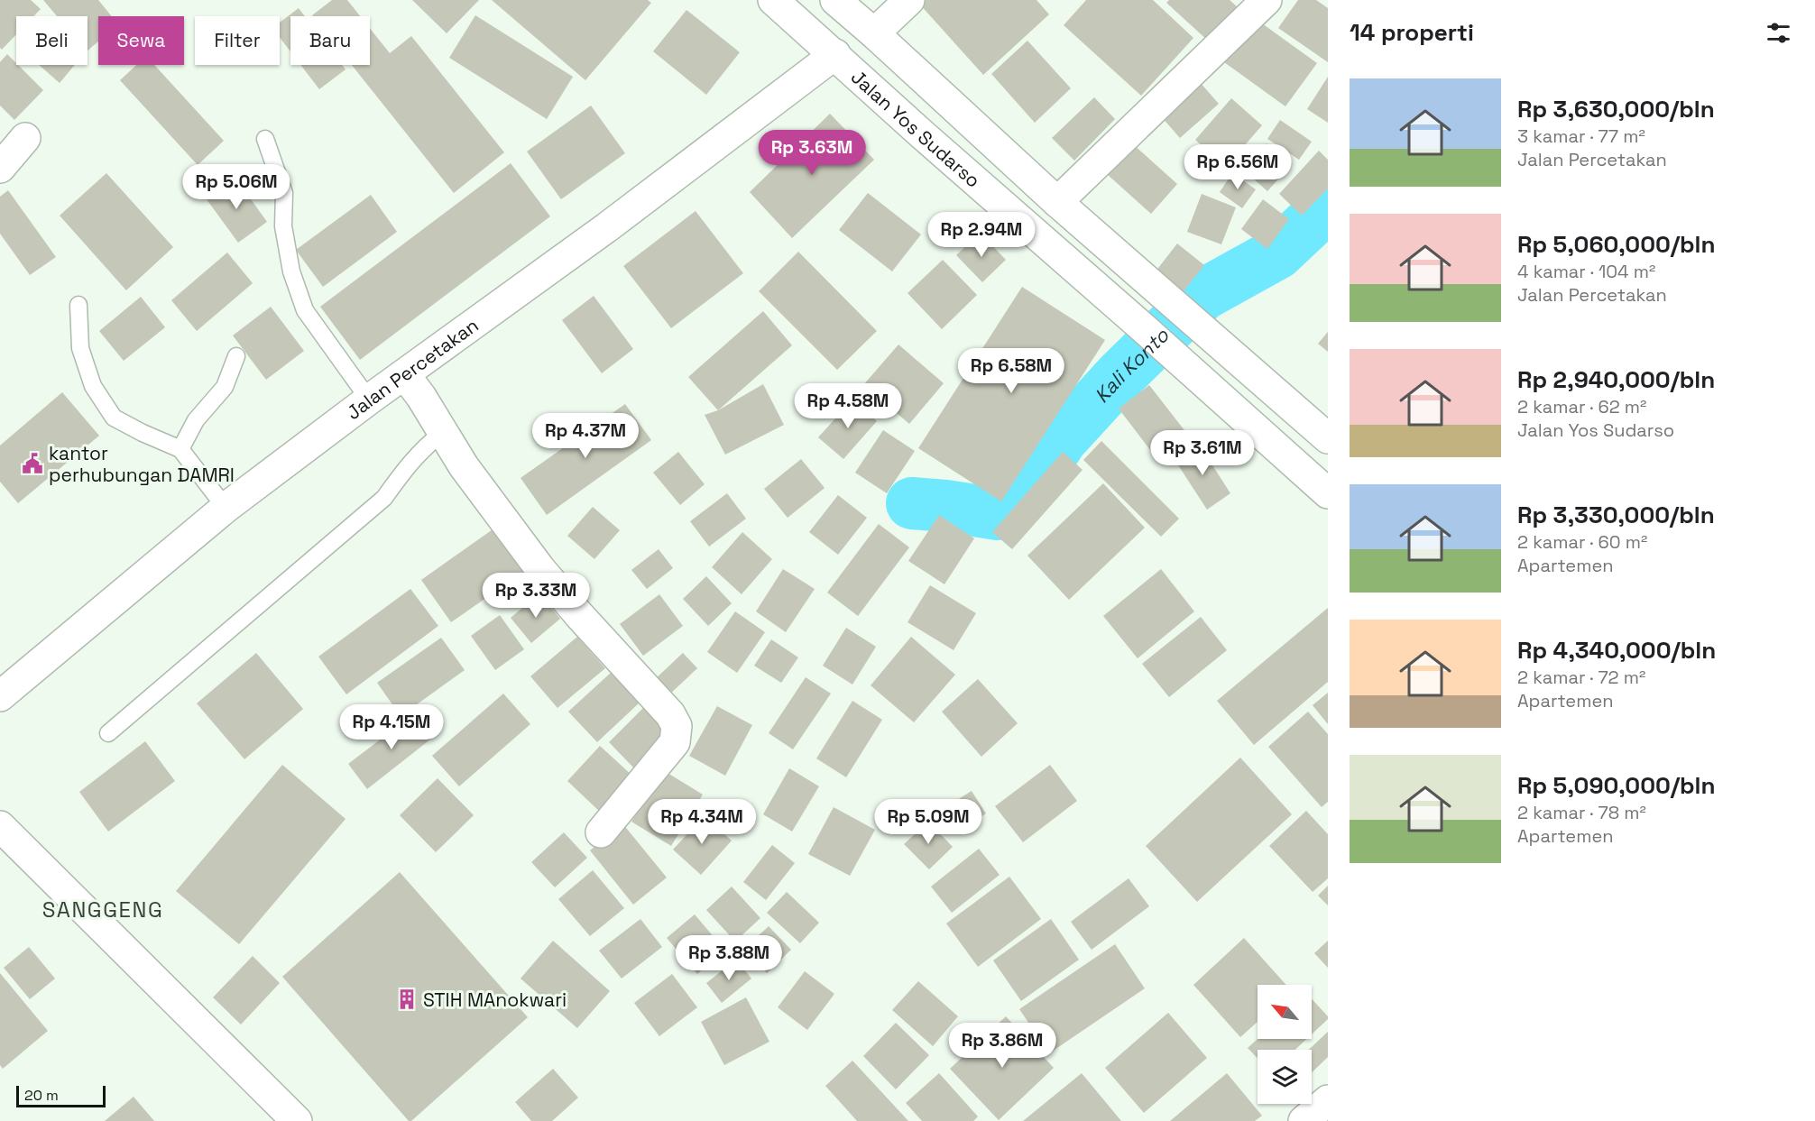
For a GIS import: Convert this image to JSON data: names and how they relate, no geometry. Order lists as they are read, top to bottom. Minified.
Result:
{"streets":{"main road":["Jalan Yos Sudarso","Jalan Percetakan"]},"crossings":[["Jalan Yos Sudarso","Jalan Percetakan"]],"districts":["SANGGENG"],"water":["Kali Konto"],"places":{"public building":["kantor perhubungan DAMRI"],"building":["STIH MAnokwari"]},"scale_bar":"20 m","north":"top left","page":{"heading":"14 properti","chip":["Beli","Sewa","Filter","Baru"],"list":[{"name":"Rp 3,630,000/bln","note":"3 kamar · 77 m² · Jalan Percetakan"},{"name":"Rp 5,060,000/bln","note":"4 kamar · 104 m² · Jalan Percetakan"},{"name":"Rp 2,940,000/bln","note":"2 kamar · 62 m² · Jalan Yos Sudarso"},{"name":"Rp 3,330,000/bln","note":"2 kamar · 60 m² · Apartemen"},{"name":"Rp 4,340,000/bln","note":"2 kamar · 72 m² · Apartemen"},{"name":"Rp 5,090,000/bln","note":"2 kamar · 78 m² · Apartemen"}],"price":["Rp 3.63M","Rp 6.56M","Rp 5.06M","Rp 2.94M","Rp 6.58M","Rp 4.58M","Rp 4.37M","Rp 3.61M","Rp 3.33M","Rp 4.15M","Rp 4.34M","Rp 5.09M","Rp 3.88M","Rp 3.86M"],"scale":"20 m"}}
